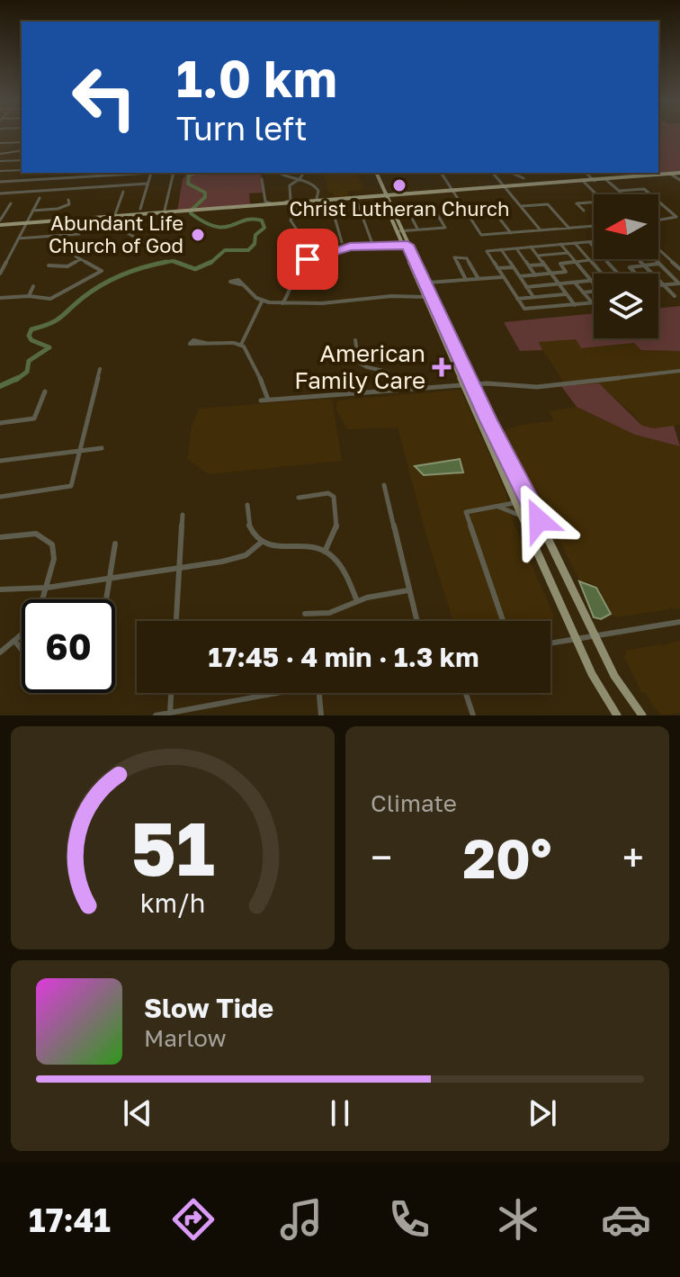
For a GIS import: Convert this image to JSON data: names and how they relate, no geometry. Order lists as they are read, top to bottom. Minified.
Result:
{"places":{"other":["Christ Lutheran Church","Abundant Life Church of God"],"health":["American Family Care"]},"north":"left","page":{"turn":["1.0 km","Turn left"],"limit":"60","trip":"17:45 · 4 min · 1.3 km","tile":"Climate","heat":["−","20°","+"],"song":["Slow Tide","Marlow"],"tabs":"17:41","gauge":["51","km/h"]}}
